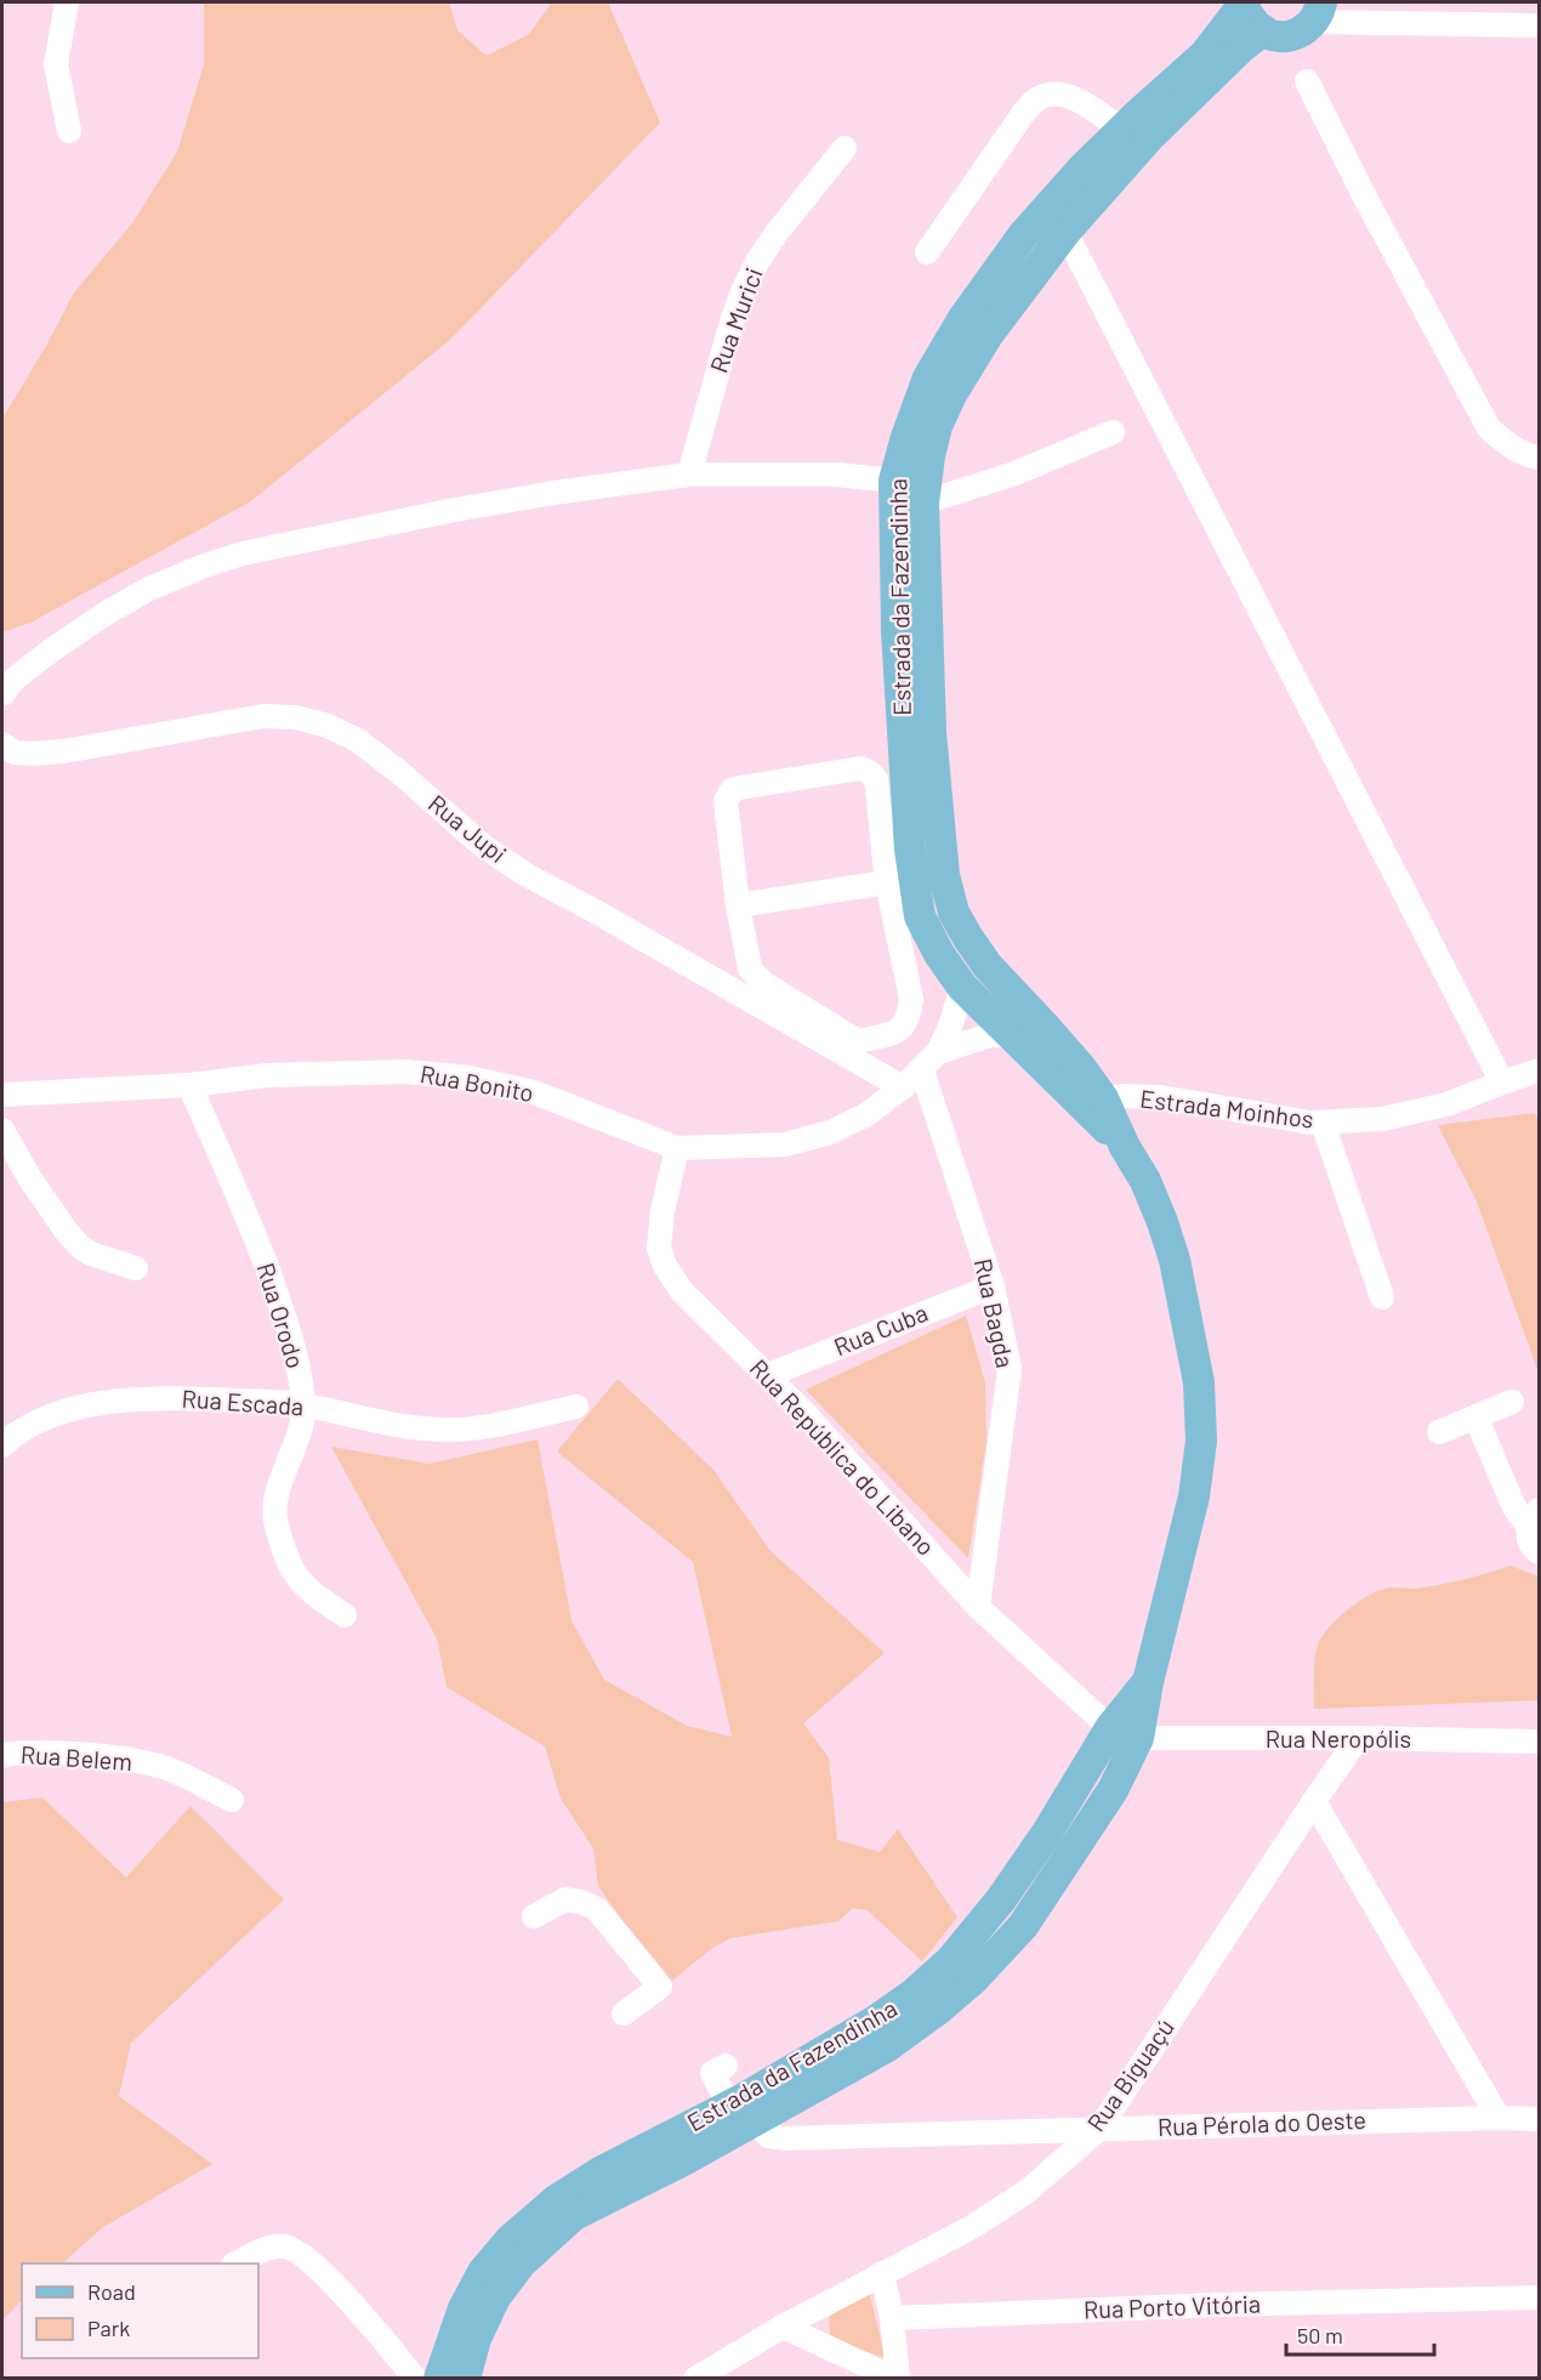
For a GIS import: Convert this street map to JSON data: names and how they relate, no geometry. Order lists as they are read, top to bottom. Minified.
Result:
{"streets":{"main road":["Estrada da Fazendinha"],"street":["Rua Murici","Rua Jupi","Rua Bonito","Estrada Moinhos","Rua Bagda","Rua Orodo","Rua Cuba","Rua Escada","Rua República do Libano","Rua Neropólis","Rua Belem","Rua Biguaçú","Rua Pérola do Oeste","Rua Porto Vitória"]},"crossings":[["Estrada da Fazendinha","Estrada Moinhos"],["Estrada da Fazendinha","Rua República do Libano"],["Estrada da Fazendinha","Rua Neropólis"],["Estrada da Fazendinha","Rua Pérola do Oeste"],["Rua Jupi","Rua Bonito"],["Rua Bonito","Rua Bagda"],["Rua Bonito","Rua Orodo"],["Rua Bonito","Rua República do Libano"],["Rua Bagda","Rua Cuba"],["Rua Bagda","Rua República do Libano"],["Rua Orodo","Rua Escada"],["Rua Cuba","Rua República do Libano"],["Rua República do Libano","Rua Neropólis"],["Rua Neropólis","Rua Biguaçú"],["Rua Biguaçú","Rua Pérola do Oeste"]],"legend":["Road","Park"],"scale_bar":"50 m"}
